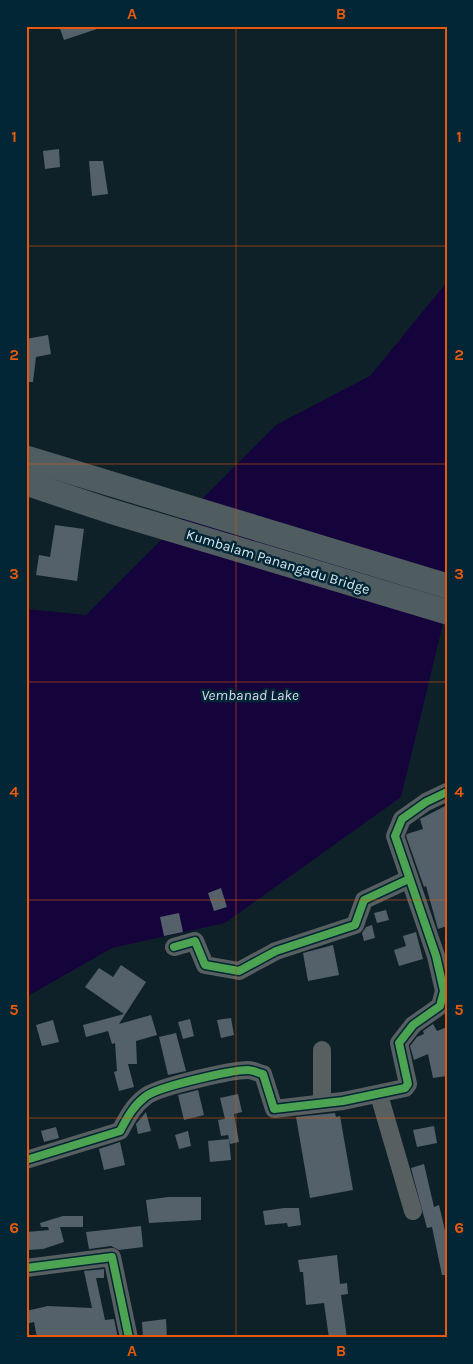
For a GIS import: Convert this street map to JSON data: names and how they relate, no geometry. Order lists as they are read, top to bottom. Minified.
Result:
{"streets":{"highway":["Kumbalam Panangadu Bridge"]},"water":["Vembanad Lake"],"grid":{"columns":["A","B"],"rows":["1","2","3","4","5","6"]}}
